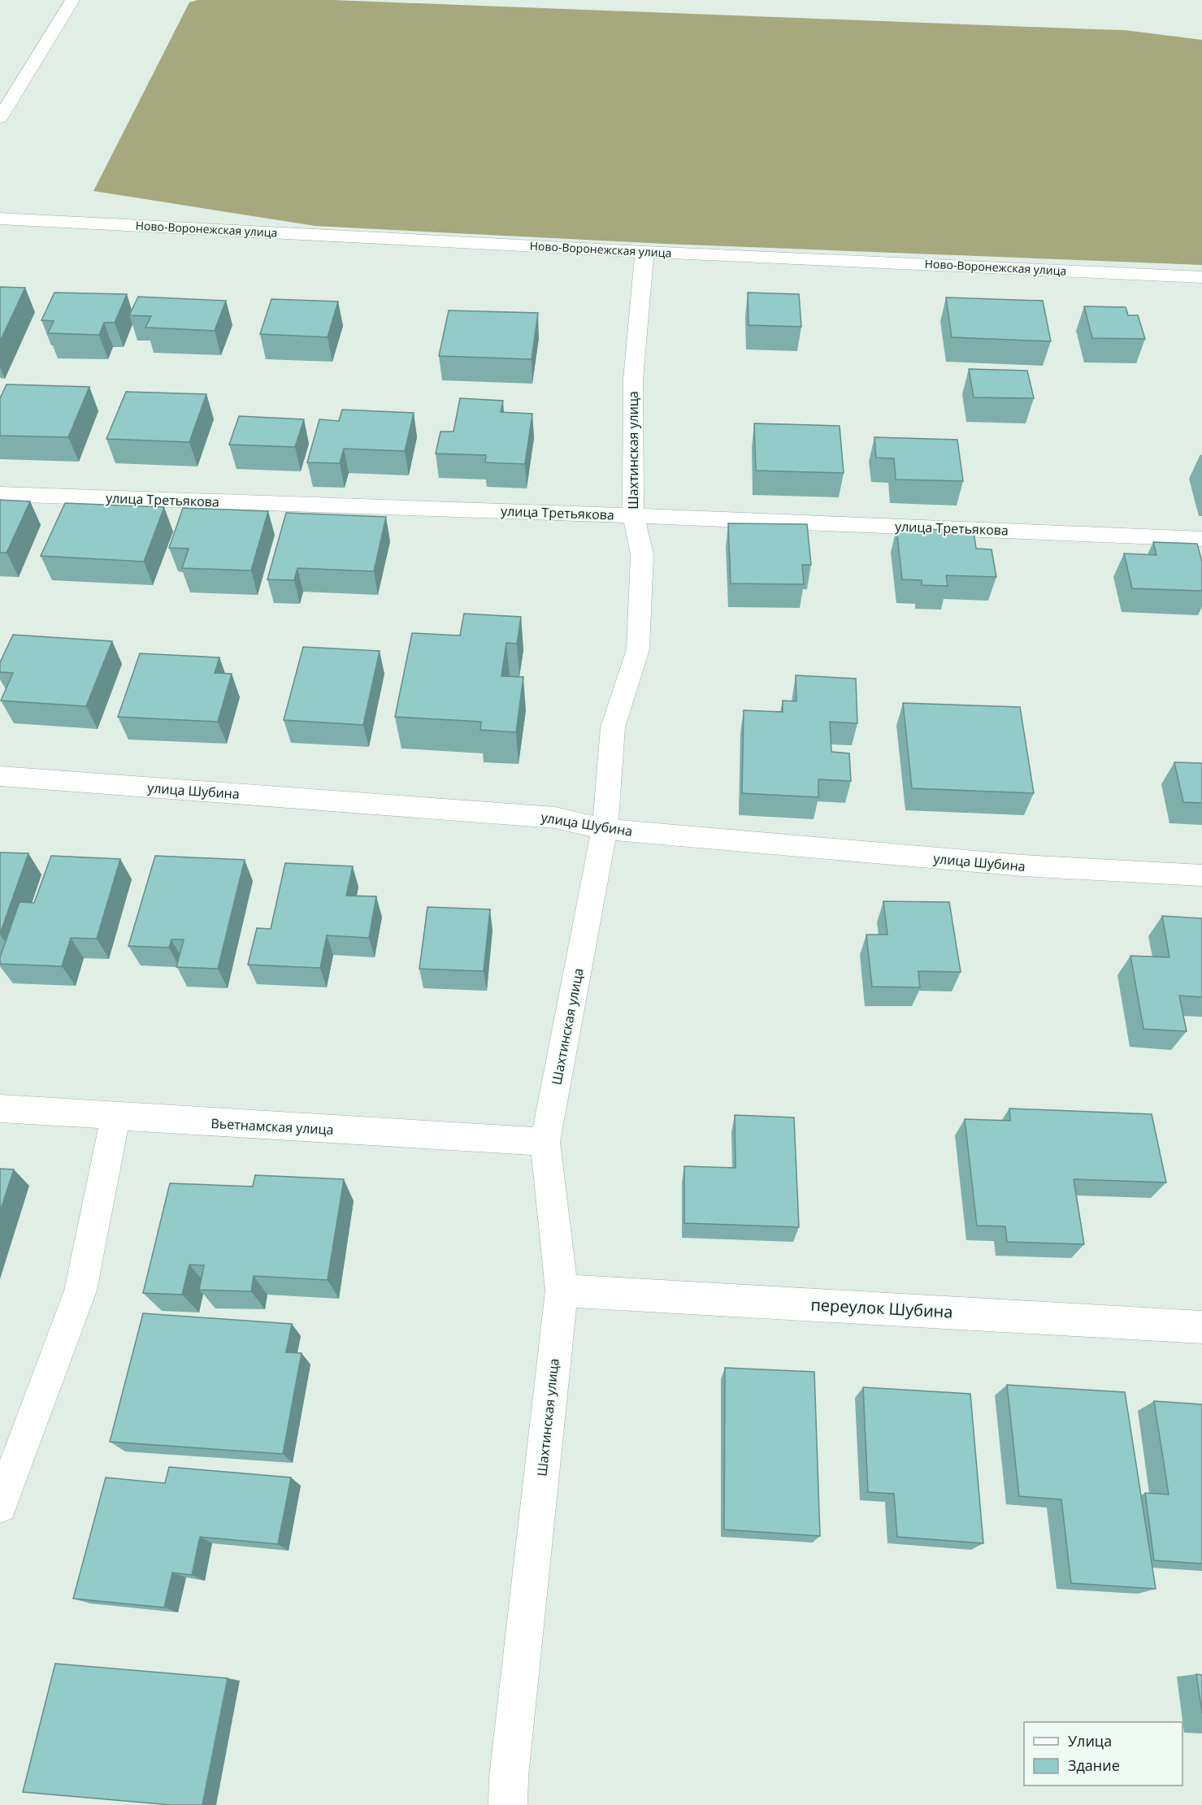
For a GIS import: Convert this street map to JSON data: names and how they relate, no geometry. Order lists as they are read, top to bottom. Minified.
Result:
{"streets":{"street":["Ново-Воронежская улица","Шахтинская улица","улица Третьякова","улица Шубина","Вьетнамская улица","переулок Шубина"]},"crossings":[["Ново-Воронежская улица","Шахтинская улица"],["Шахтинская улица","улица Третьякова"],["Шахтинская улица","улица Шубина"],["Шахтинская улица","Вьетнамская улица"],["Шахтинская улица","переулок Шубина"]],"legend":["Улица","Здание"]}
